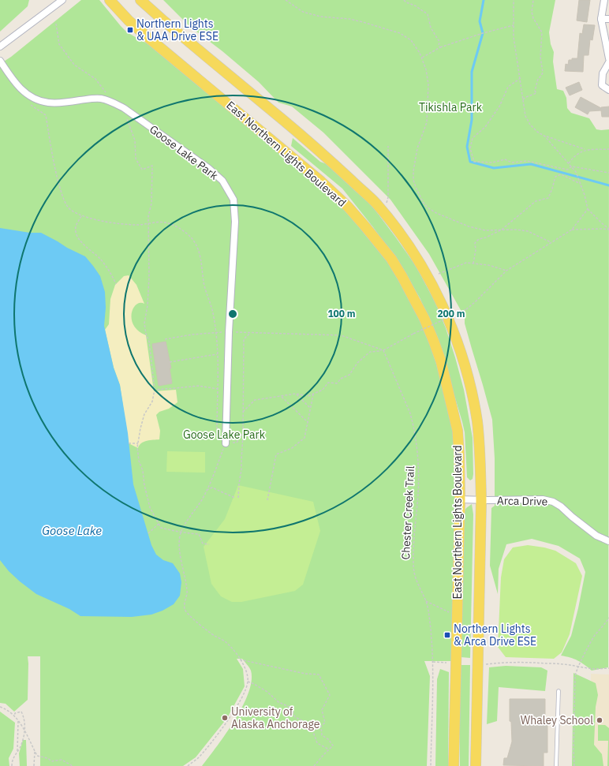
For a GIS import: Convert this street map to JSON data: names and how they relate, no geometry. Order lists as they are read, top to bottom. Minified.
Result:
{"streets":{"main road":["East Northern Lights Boulevard"],"street":["Goose Lake Park","Arca Drive"],"path":["Chester Creek Trail"]},"crossings":[["East Northern Lights Boulevard","Arca Drive"]],"water":["Goose Lake"],"parks":["Tikishla Park","Goose Lake Park"],"places":{"transit":["Northern Lights & UAA Drive ESE","Northern Lights & Arca Drive ESE"],"other":["University of Alaska Anchorage","Whaley School"]},"rings":["100 m","200 m"]}
